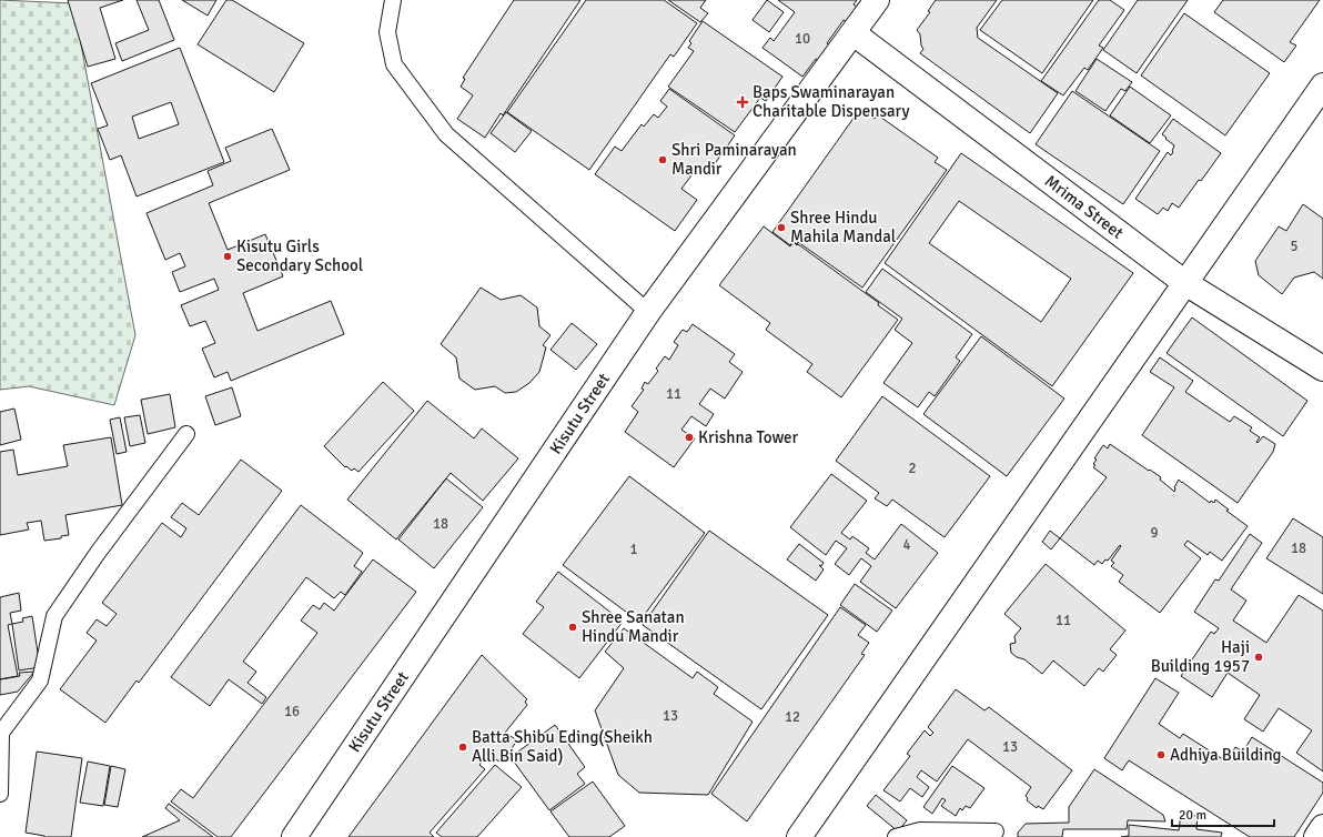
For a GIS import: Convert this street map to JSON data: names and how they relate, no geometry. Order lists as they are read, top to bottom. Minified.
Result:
{"streets":{"street":["Mrima Street","Kisutu Street"]},"crossings":[["Mrima Street","Kisutu Street"]],"places":{"health":["Baps Swaminarayan Charitable Dispensary"],"other":["Shri Paminarayan Mandir","Shree Hindu Mahila Mandal","Kisutu Girls Secondary School","Krishna Tower","Shree Sanatan Hindu Mandir","Haji Building 1957","Batta Shibu Eding(Sheikh Alli Bin Said)","Adhiya Building"]},"house_numbers":["10","5","11","2","18","9","4","18","1","11","16","13","12","13"],"scale_bar":"20 m"}
